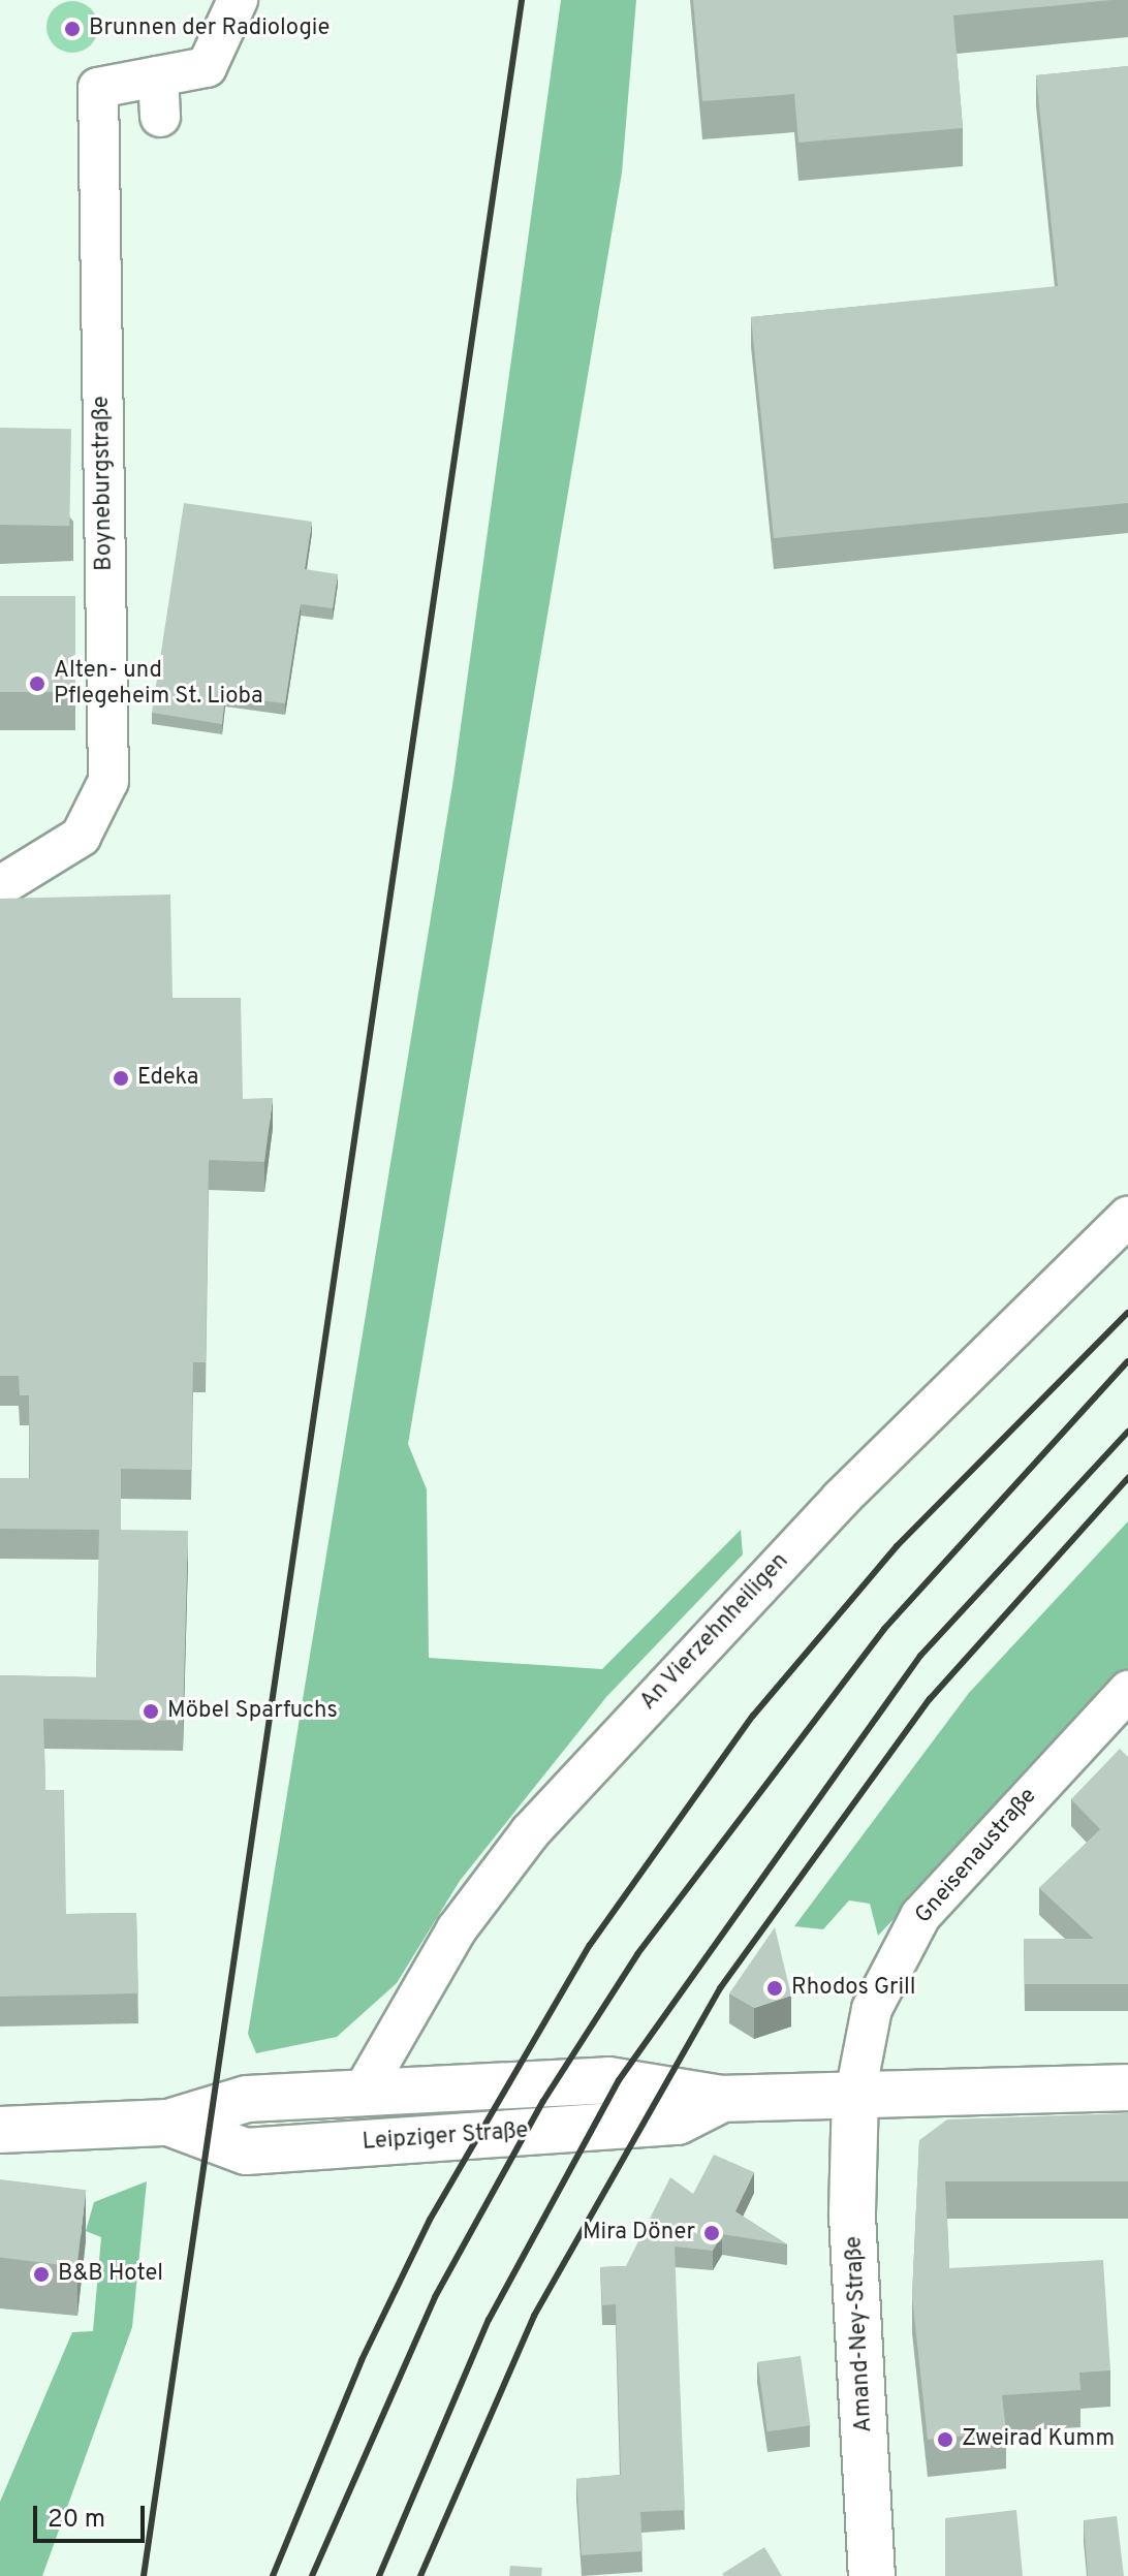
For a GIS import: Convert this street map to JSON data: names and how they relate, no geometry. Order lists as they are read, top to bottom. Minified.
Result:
{"streets":{"main road":["Leipziger Straße","Amand-Ney-Straße"],"street":["Boyneburgstraße","An Vierzehnheiligen","Gneisenaustraße"]},"crossings":[["An Vierzehnheiligen","Leipziger Straße"],["Gneisenaustraße","Leipziger Straße"],["Gneisenaustraße","Amand-Ney-Straße"],["Leipziger Straße","Amand-Ney-Straße"]],"places":["Brunnen der Radiologie","Alten- und Pflegeheim St. Lioba","Edeka","Möbel Sparfuchs","Rhodos Grill","Mira Döner","B&B Hotel","Zweirad Kumm"],"scale_bar":"20 m"}
